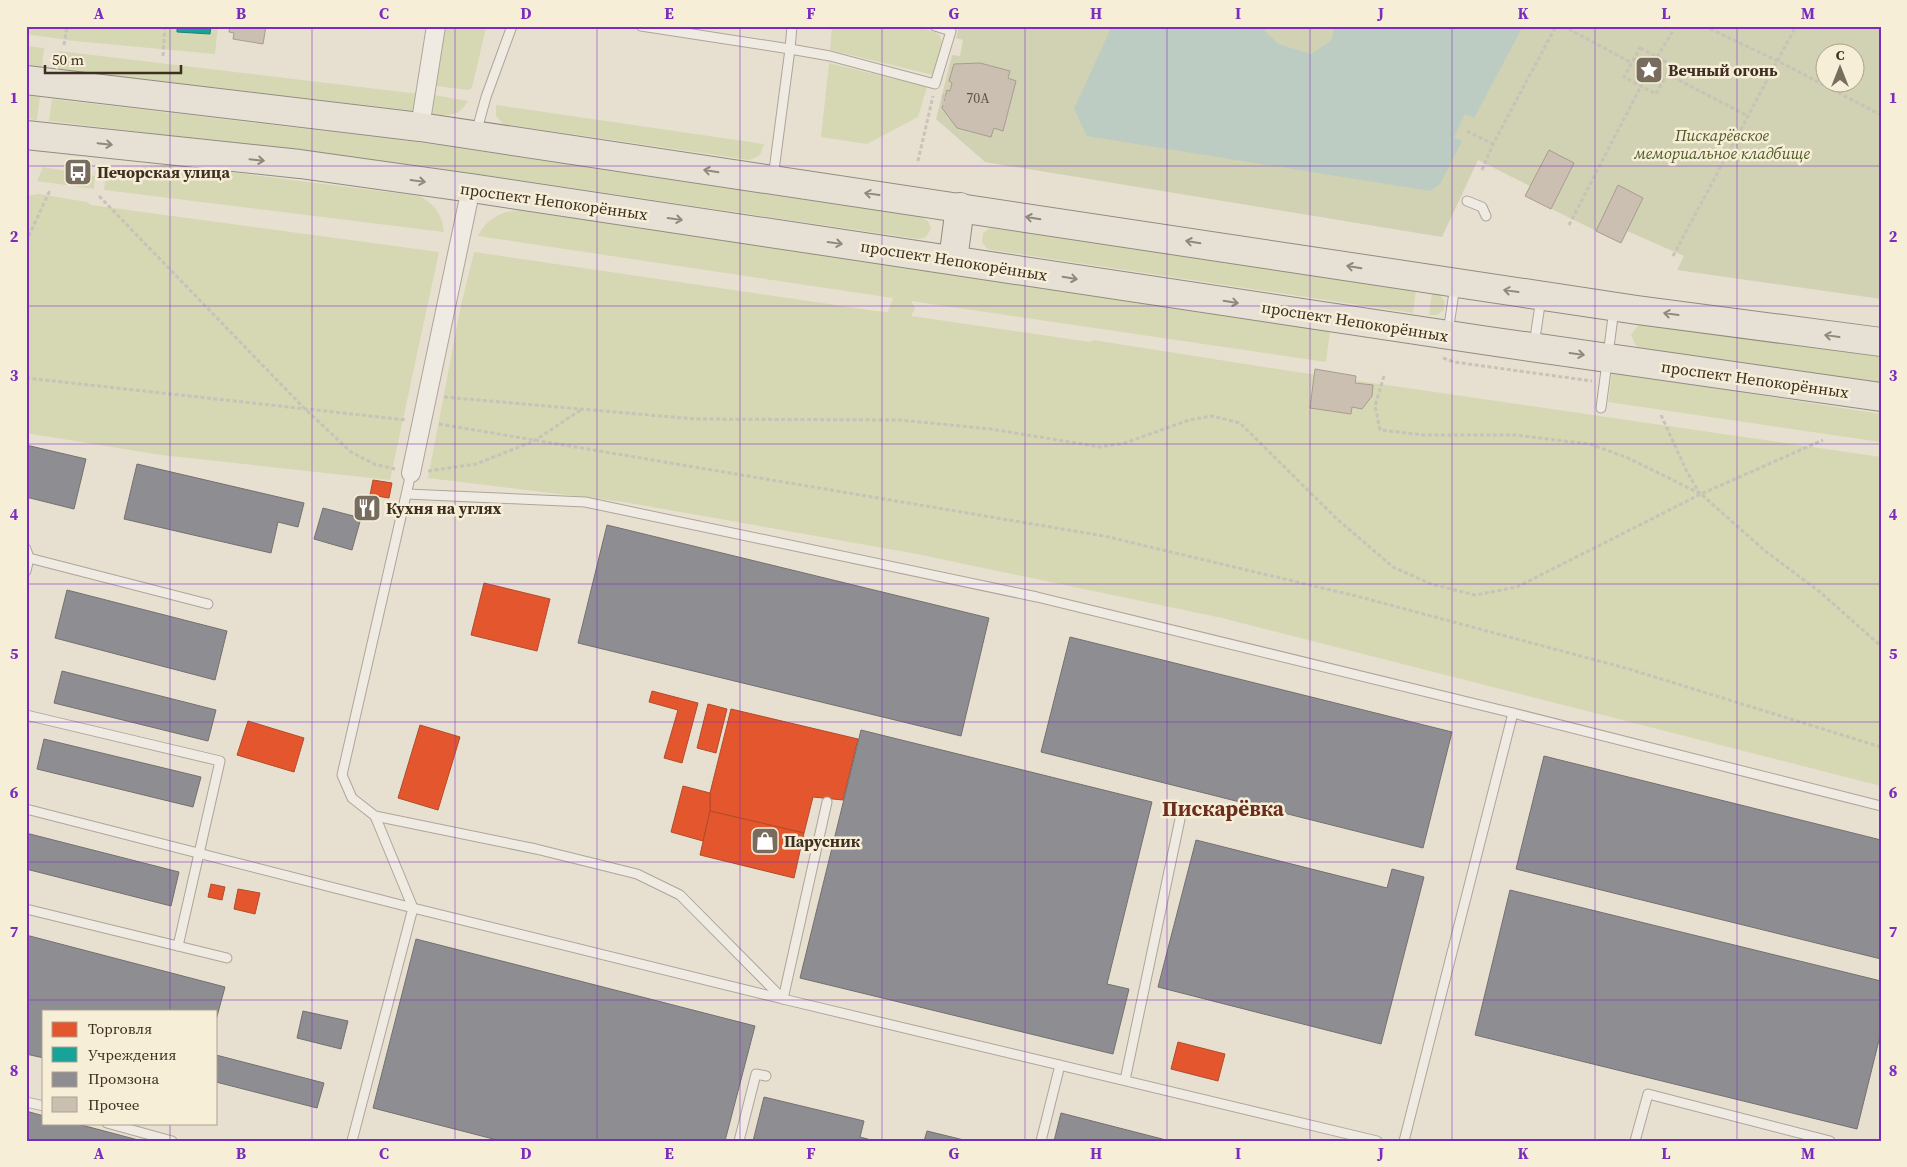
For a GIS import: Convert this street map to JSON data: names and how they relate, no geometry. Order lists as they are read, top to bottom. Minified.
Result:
{"streets":{"main road":["проспект Непокорённых"]},"districts":["Пискарёвка"],"parks":["Пискарёвское мемориальное кладбище"],"places":{"place":["Вечный огонь"],"bus stop":["Печорская улица"],"restaurant":["Кухня на углях"],"shop":["Парусник"]},"house_numbers":["70А"],"legend":["Торговля","Учреждения","Промзона","Прочее"],"scale_bar":"50 m","north":"top","grid":{"columns":["A","B","C","D","E","F","G","H","I","J","K","L","M"],"rows":["1","2","3","4","5","6","7","8"]}}
